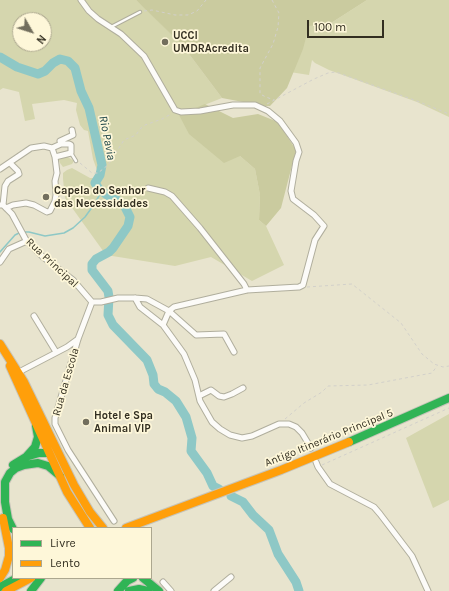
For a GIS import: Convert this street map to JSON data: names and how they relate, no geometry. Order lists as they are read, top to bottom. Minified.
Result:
{"streets":{"main road":["Antigo Itinerário Principal 5"],"street":["Rua Principal","Rua da Escola"]},"crossings":[["Rua Principal","Rua da Escola"]],"water":["Rio Pavia"],"places":["UCCI UMDRAcredita","Capela do Senhor das Necessidades","Hotel e Spa Animal VIP"],"legend":["Livre","Lento"],"scale_bar":"100 m","north":"bottom right"}
